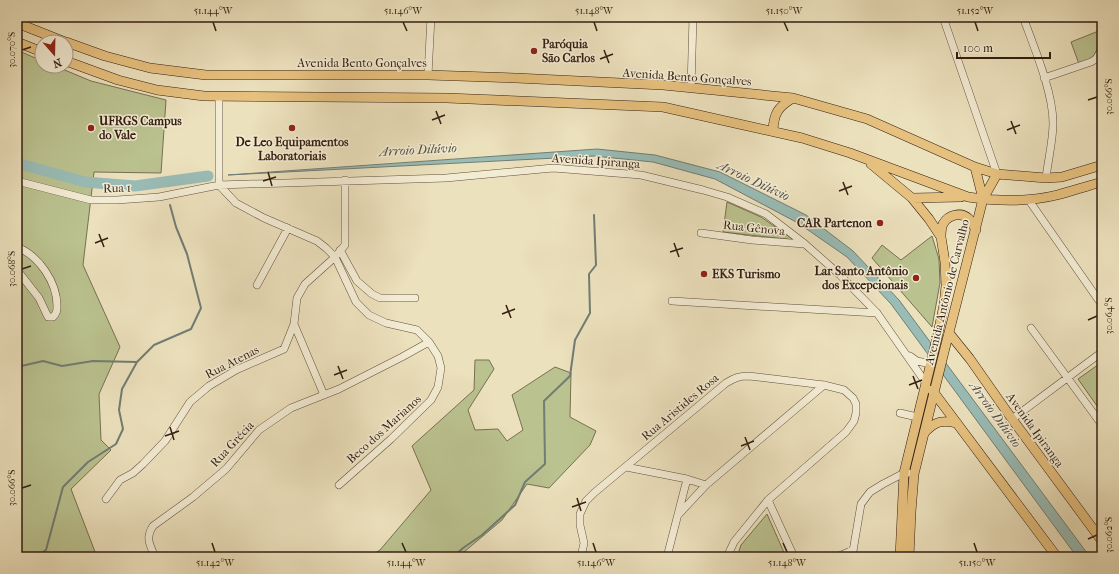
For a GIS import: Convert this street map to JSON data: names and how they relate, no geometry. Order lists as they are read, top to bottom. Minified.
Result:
{"streets":{"main road":["Avenida Bento Gonçalves","Avenida Ipiranga","Avenida Antônio de Carvalho"],"street":["Rua 1","Rua Gênova","Rua Atenas","Rua Aristides Rosa","Beco dos Marianos","Rua Grécia"]},"crossings":[["Avenida Ipiranga","Rua 1"],["Avenida Ipiranga","Rua Gênova"],["Avenida Ipiranga","Avenida Antônio de Carvalho"],["Avenida Ipiranga","Beco dos Marianos"],["Rua 1","Beco dos Marianos"],["Rua Atenas","Beco dos Marianos"],["Beco dos Marianos","Rua Grécia"]],"water":["Arroio Dilúvio"],"places":["Paróquia São Carlos","UFRGS Campus do Vale","De Leo Equipamentos Laboratoriais","CAR Partenon","EKS Turismo","Lar Santo Antônio dos Excepcionais"],"scale_bar":"100 m","north":"bottom","coordinates":["51.144°W","51.146°W","51.148°W","51.150°W","51.152°W","30.070°S","30.066°S","30.068°S","30.064°S","30.062°S","51.142°W"]}
